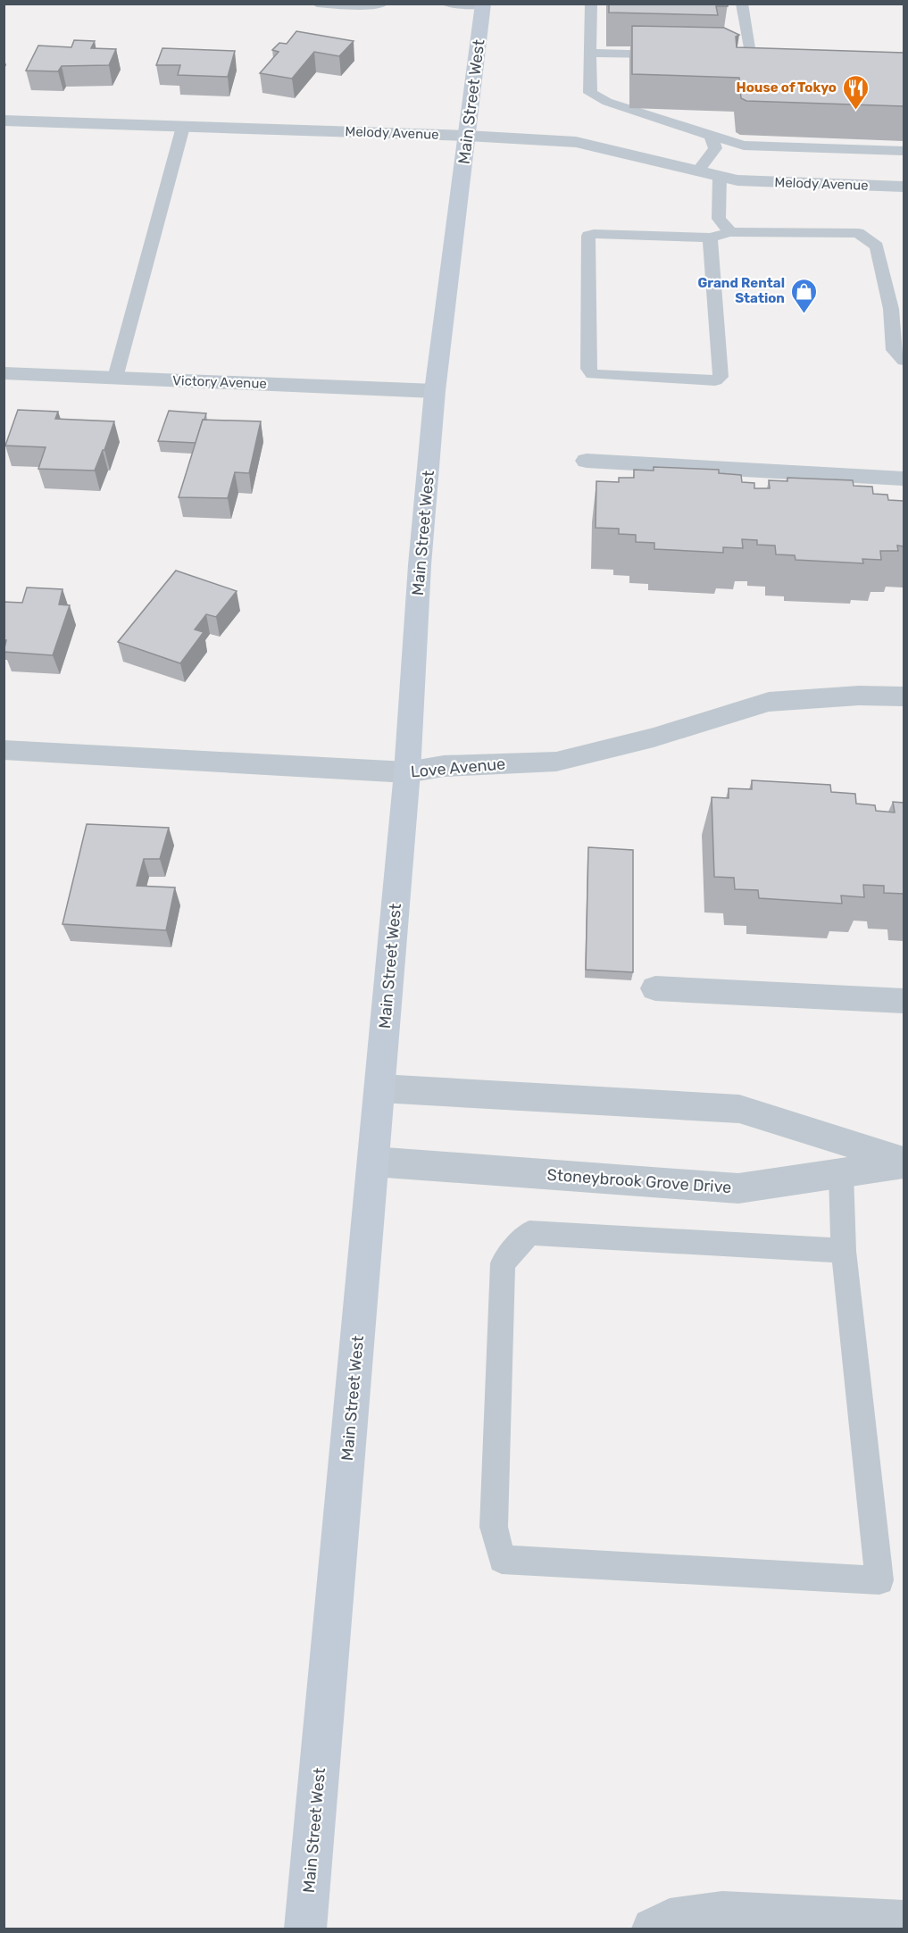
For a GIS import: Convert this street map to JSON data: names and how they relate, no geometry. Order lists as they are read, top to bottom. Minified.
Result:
{"streets":{"main road":["Main Street West"],"street":["Melody Avenue","Victory Avenue","Love Avenue","Stoneybrook Grove Drive"]},"crossings":[["Main Street West","Melody Avenue"],["Main Street West","Victory Avenue"],["Main Street West","Love Avenue"],["Main Street West","Stoneybrook Grove Drive"]],"places":{"restaurant":["House of Tokyo"],"shop":["Grand Rental Station"]}}
